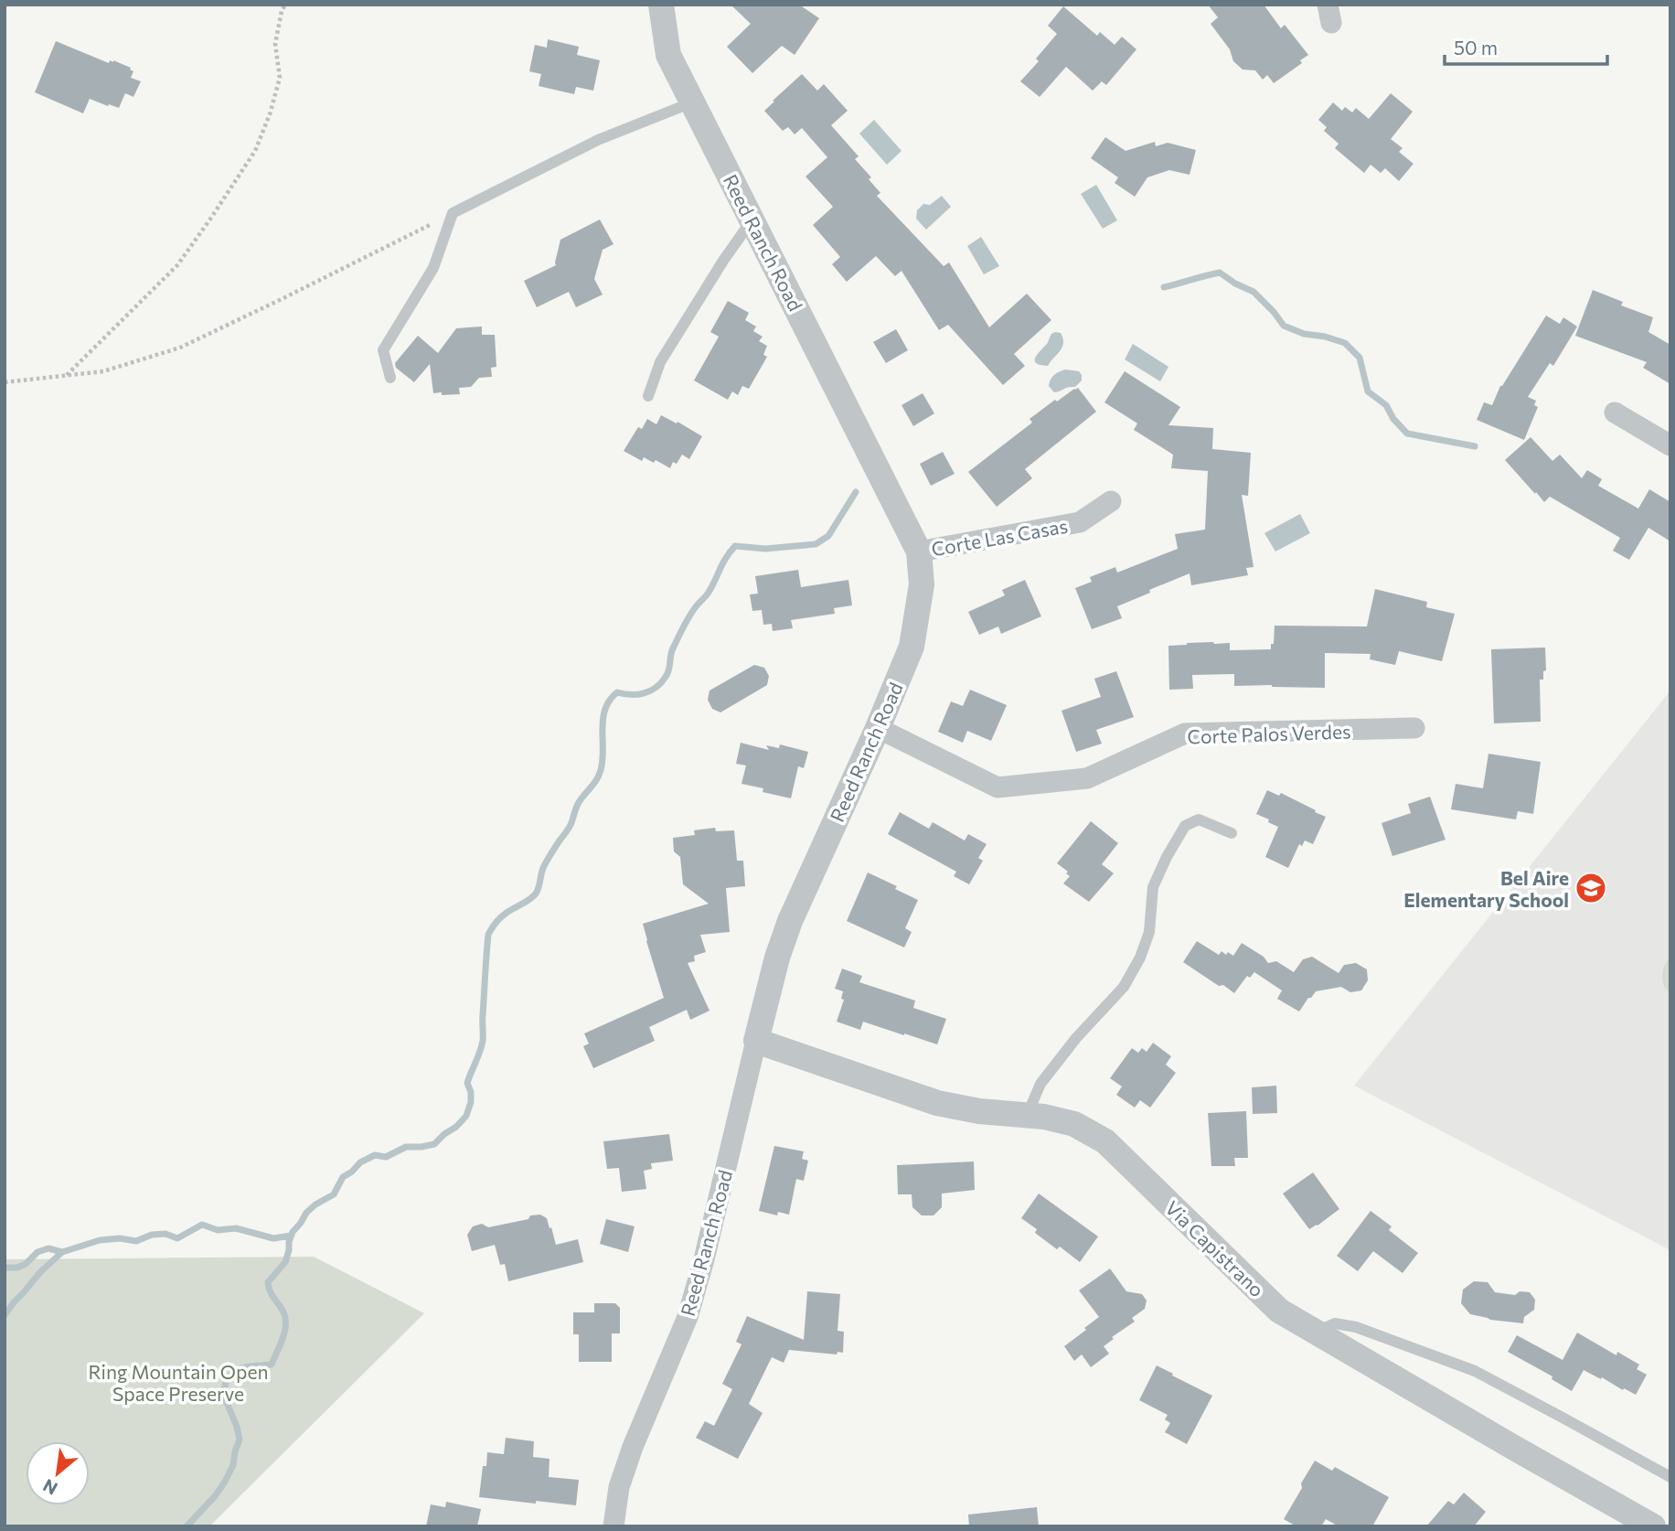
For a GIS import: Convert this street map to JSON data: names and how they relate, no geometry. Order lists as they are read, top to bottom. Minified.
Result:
{"streets":{"street":["Reed Ranch Road","Corte Las Casas","Corte Palos Verdes","Via Capistrano"]},"crossings":[["Reed Ranch Road","Corte Las Casas"],["Reed Ranch Road","Corte Palos Verdes"],["Reed Ranch Road","Via Capistrano"]],"parks":["Ring Mountain Open Space Preserve"],"places":{"school or university":["Bel Aire Elementary School"]},"scale_bar":"50 m","north":"bottom left"}
